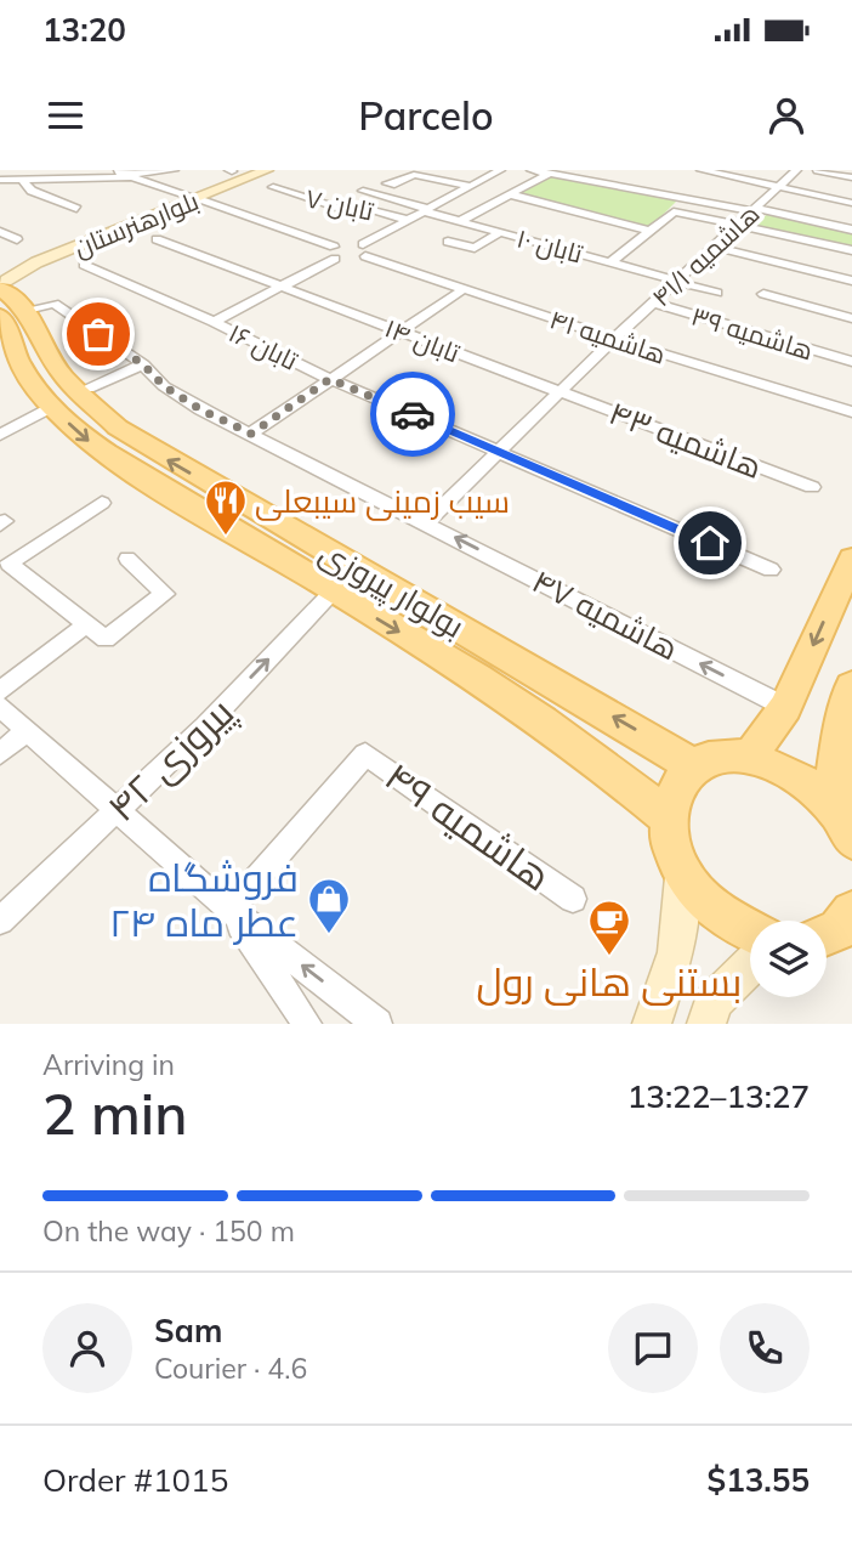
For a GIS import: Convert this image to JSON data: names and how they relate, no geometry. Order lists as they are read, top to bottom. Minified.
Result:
{"streets":{"main road":["بلوارهنرستان","بولوار پیروزی"],"street":["تابان ۷","تابان ۱۰","هاشمیه ۴۱/۱","هاشمیه ۳۹","هاشمیه ۴۱","تابان ۱۴","تابان ۱۶","هاشمیه ۴۳","هاشمیه ۴۷","پیروزی ۴۲","هاشمیه ۴۹"]},"crossings":[["بلوارهنرستان","بولوار پیروزی"],["تابان ۱۰","هاشمیه ۴۱/۱"],["هاشمیه ۴۱/۱","هاشمیه ۳۹"],["هاشمیه ۴۱/۱","هاشمیه ۴۱"],["هاشمیه ۴۱/۱","تابان ۱۴"],["هاشمیه ۴۱/۱","تابان ۱۶"],["هاشمیه ۴۱/۱","هاشمیه ۴۳"],["هاشمیه ۴۱/۱","هاشمیه ۴۷"],["تابان ۱۴","هاشمیه ۴۳"],["بولوار پیروزی","هاشمیه ۴۷"],["بولوار پیروزی","پیروزی ۴۲"]],"one_way":["هاشمیه ۴۷"],"places":{"restaurant":["سیب زمینی سیبعلی"],"shop":["فروشگاه عطر ماه ۲۴"],"cafe":["بستنی هانی رول"]},"page":{"status":"13:20","header":"Parcelo","heading":["2 min","Arriving in","13:22–13:27"],"panel":["Sam","Courier · 4.6","Order #1015","$13.55"],"bar":"On the way · 150 m"}}
